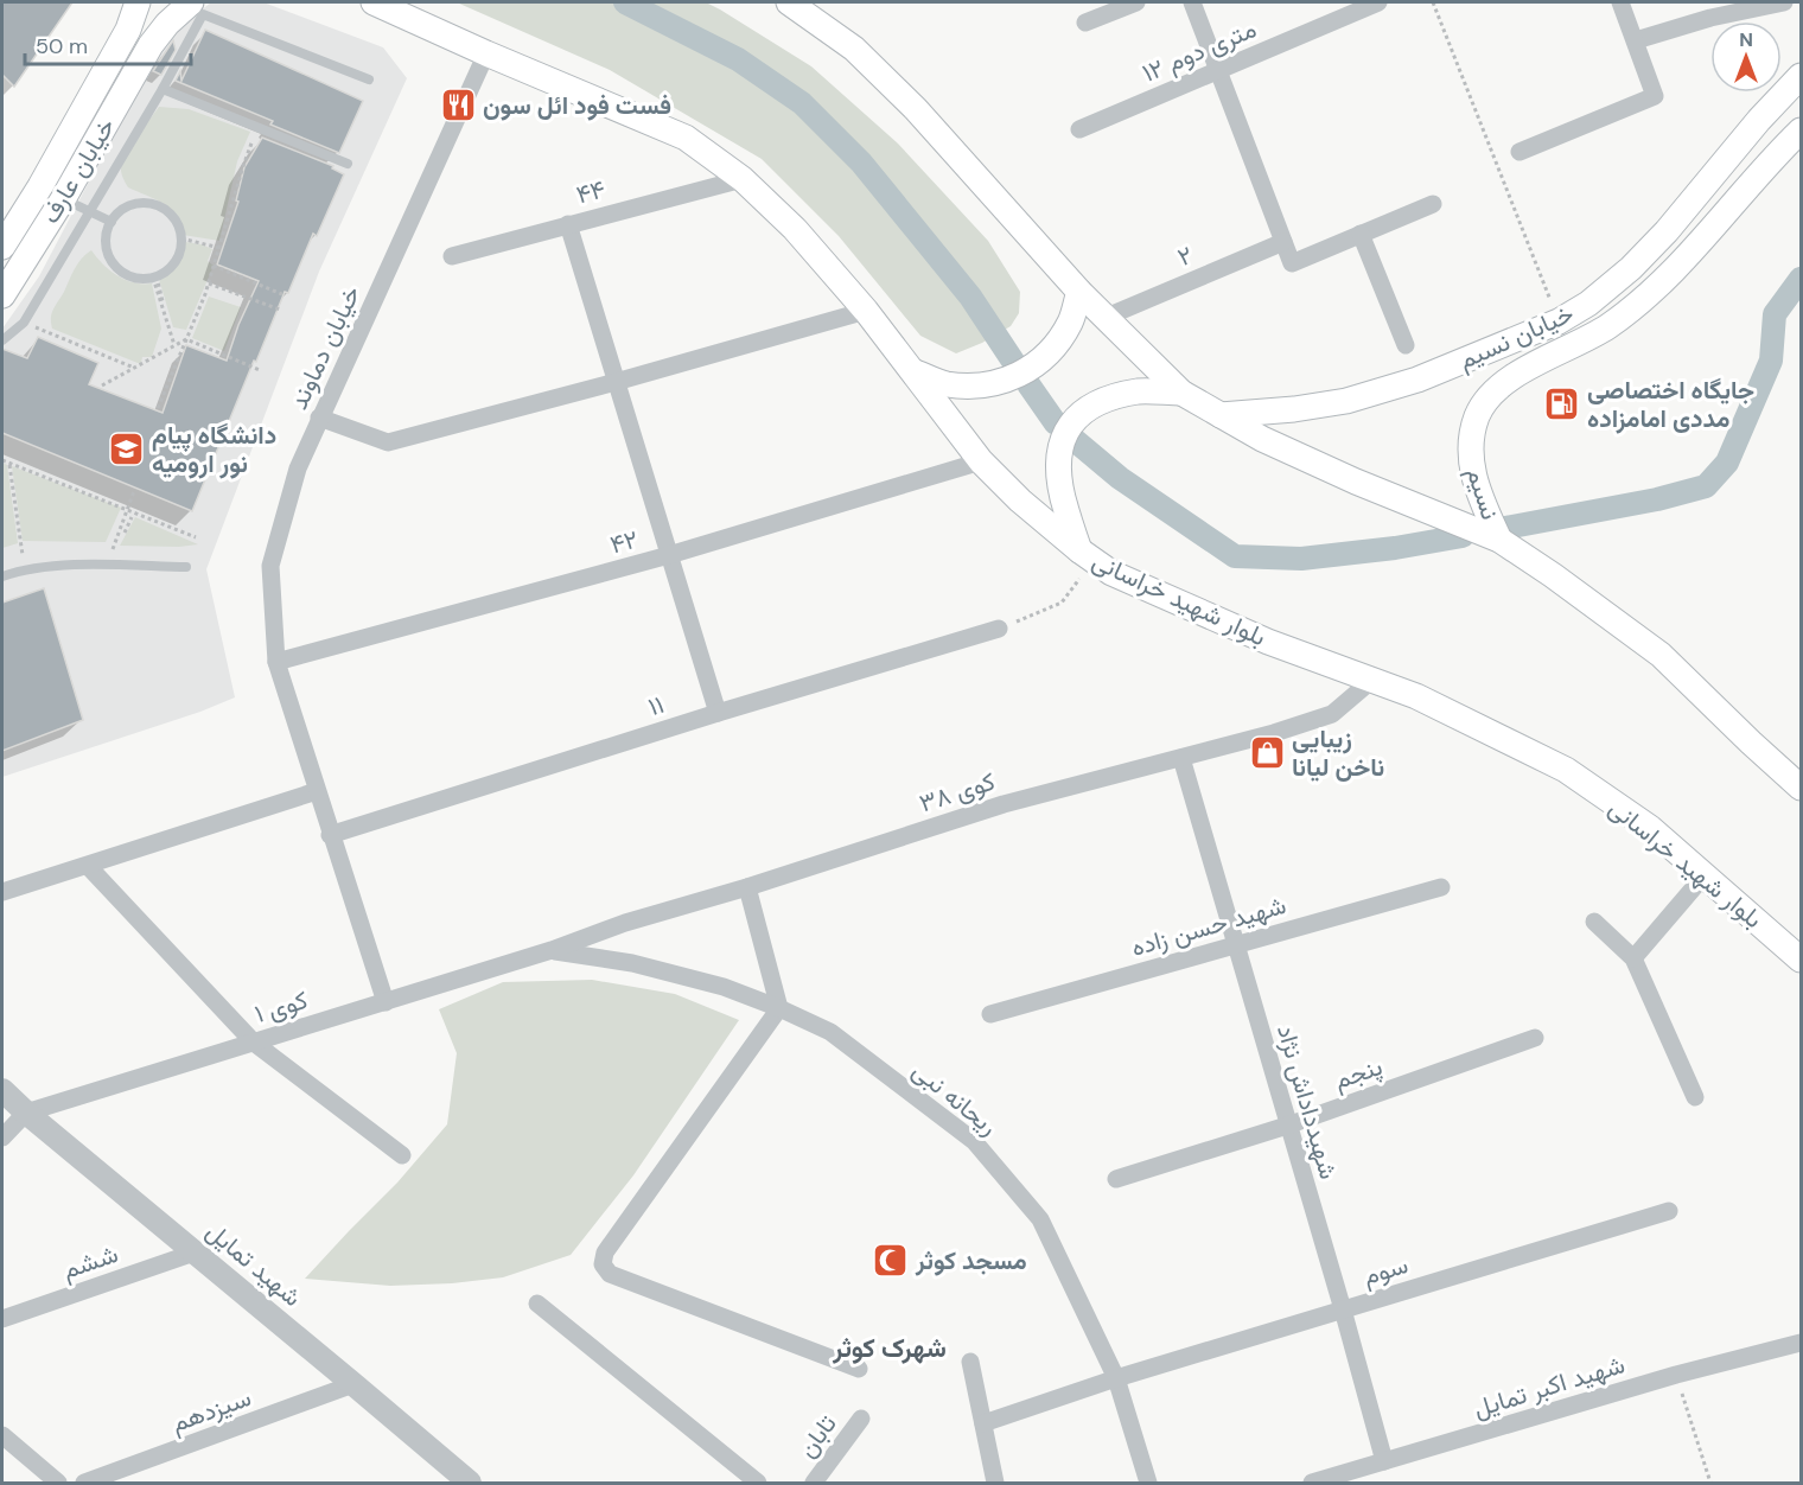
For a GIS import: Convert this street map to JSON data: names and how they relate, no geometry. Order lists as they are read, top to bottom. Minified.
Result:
{"streets":{"main road":["خیابان عارف","خیابان نسیم","نسیم","بلوار شهید خراسانی"],"street":["۱۲ متری دوم","۴۴","۲","خیابان دماوند","۴۲","۱۱","کوی ۳۸","شهید حسن زاده","کوی ۱","پنجم","ریحانه نبی","شهیدداداش نژاد","ششم","شهید تمایل","سوم","شهید اکبر تمایل","سیزدهم","تابان"]},"crossings":[["۴۴","بلوار شهید خراسانی"],["خیابان نسیم","نسیم"],["خیابان دماوند","۴۲"],["خیابان دماوند","بلوار شهید خراسانی"],["خیابان دماوند","۱۱"],["خیابان دماوند","کوی ۱"],["۴۲","بلوار شهید خراسانی"],["بلوار شهید خراسانی","کوی ۳۸"],["کوی ۳۸","کوی ۱"],["کوی ۳۸","ریحانه نبی"],["کوی ۳۸","شهیدداداش نژاد"],["شهید حسن زاده","شهیدداداش نژاد"],["کوی ۱","ریحانه نبی"],["کوی ۱","شهید تمایل"],["پنجم","شهیدداداش نژاد"],["ریحانه نبی","سوم"],["شهیدداداش نژاد","سوم"],["شهیدداداش نژاد","شهید اکبر تمایل"],["ششم","شهید تمایل"],["شهید تمایل","سیزدهم"]],"districts":["شهرک کوثر"],"places":{"restaurant":["فست فود ائل سون"],"fuel station":["جایگاه اختصاصی مددی امامزاده"],"school or university":["دانشگاه پیام نور ارومیه"],"shop":["زیبایی ناخن لیانا"],"mosque":["مسجد کوثر"]},"scale_bar":"50 m","north":"top"}
